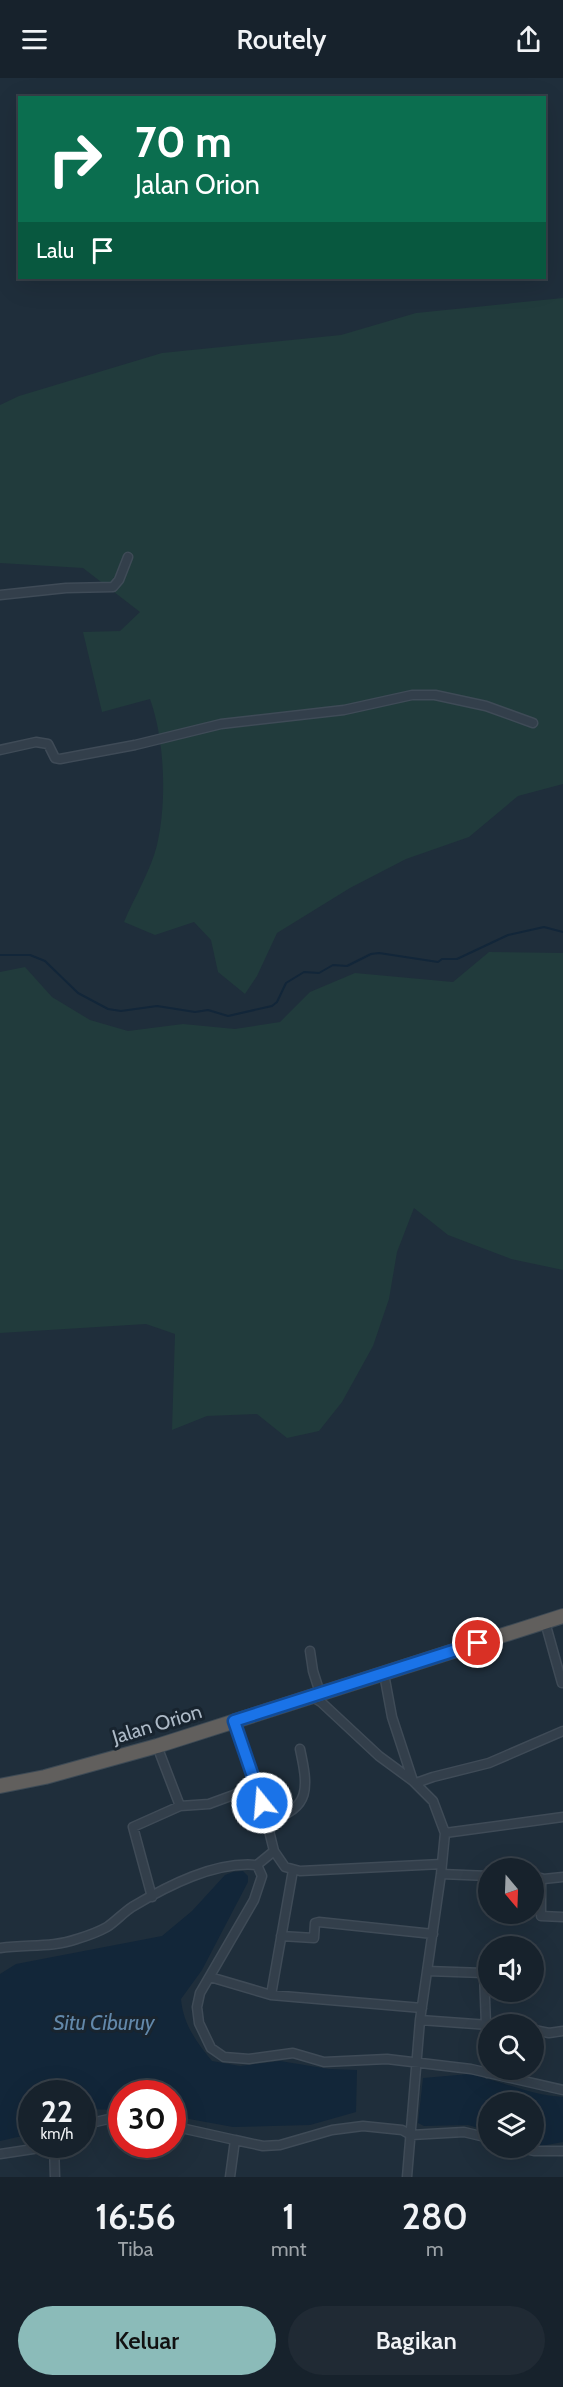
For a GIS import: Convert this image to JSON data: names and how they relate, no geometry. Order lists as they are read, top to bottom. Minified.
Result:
{"streets":{"highway":["Jalan Orion"]},"water":["Situ Ciburuy"],"north":"bottom","page":{"header":"Routely","turn":["70 m","Jalan Orion"],"then":"Lalu","speed":"22 km/h","limit":"30","eta":["16:56","Tiba","1","mnt","280","m"],"buttons":["Keluar","Bagikan"]}}
